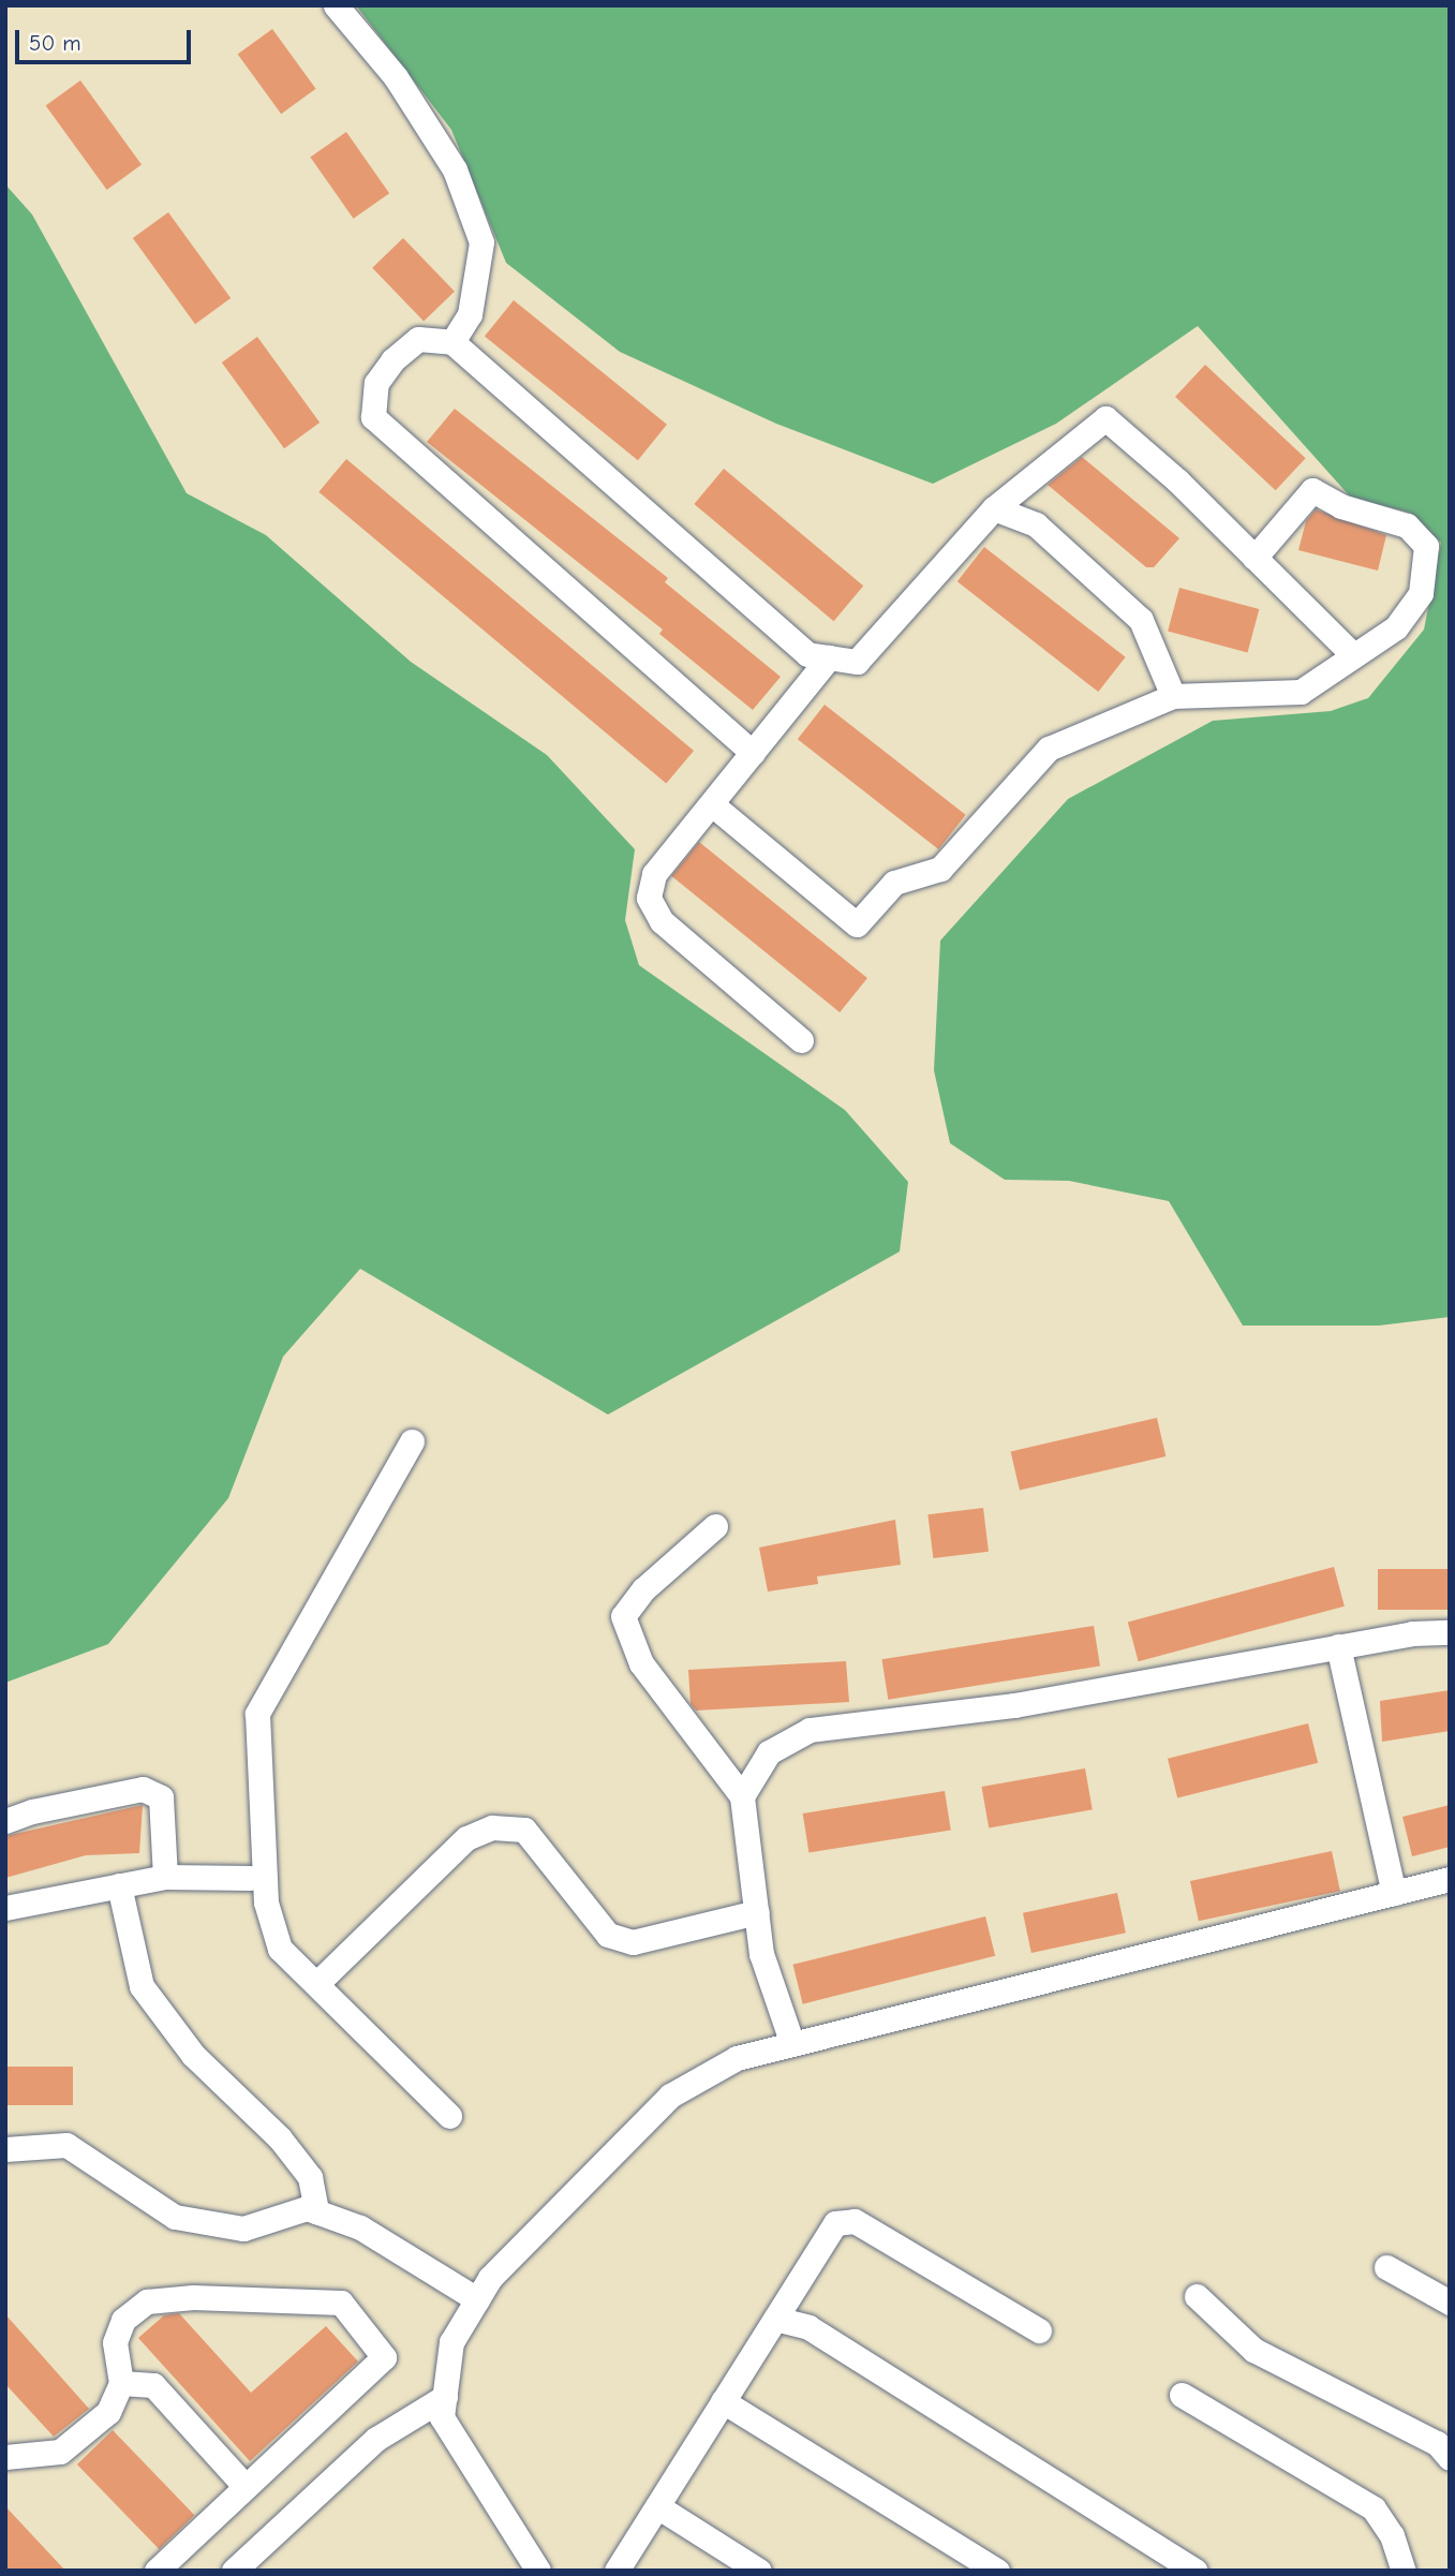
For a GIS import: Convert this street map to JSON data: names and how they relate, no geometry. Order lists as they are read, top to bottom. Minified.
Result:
{"scale_bar":"50 m"}
